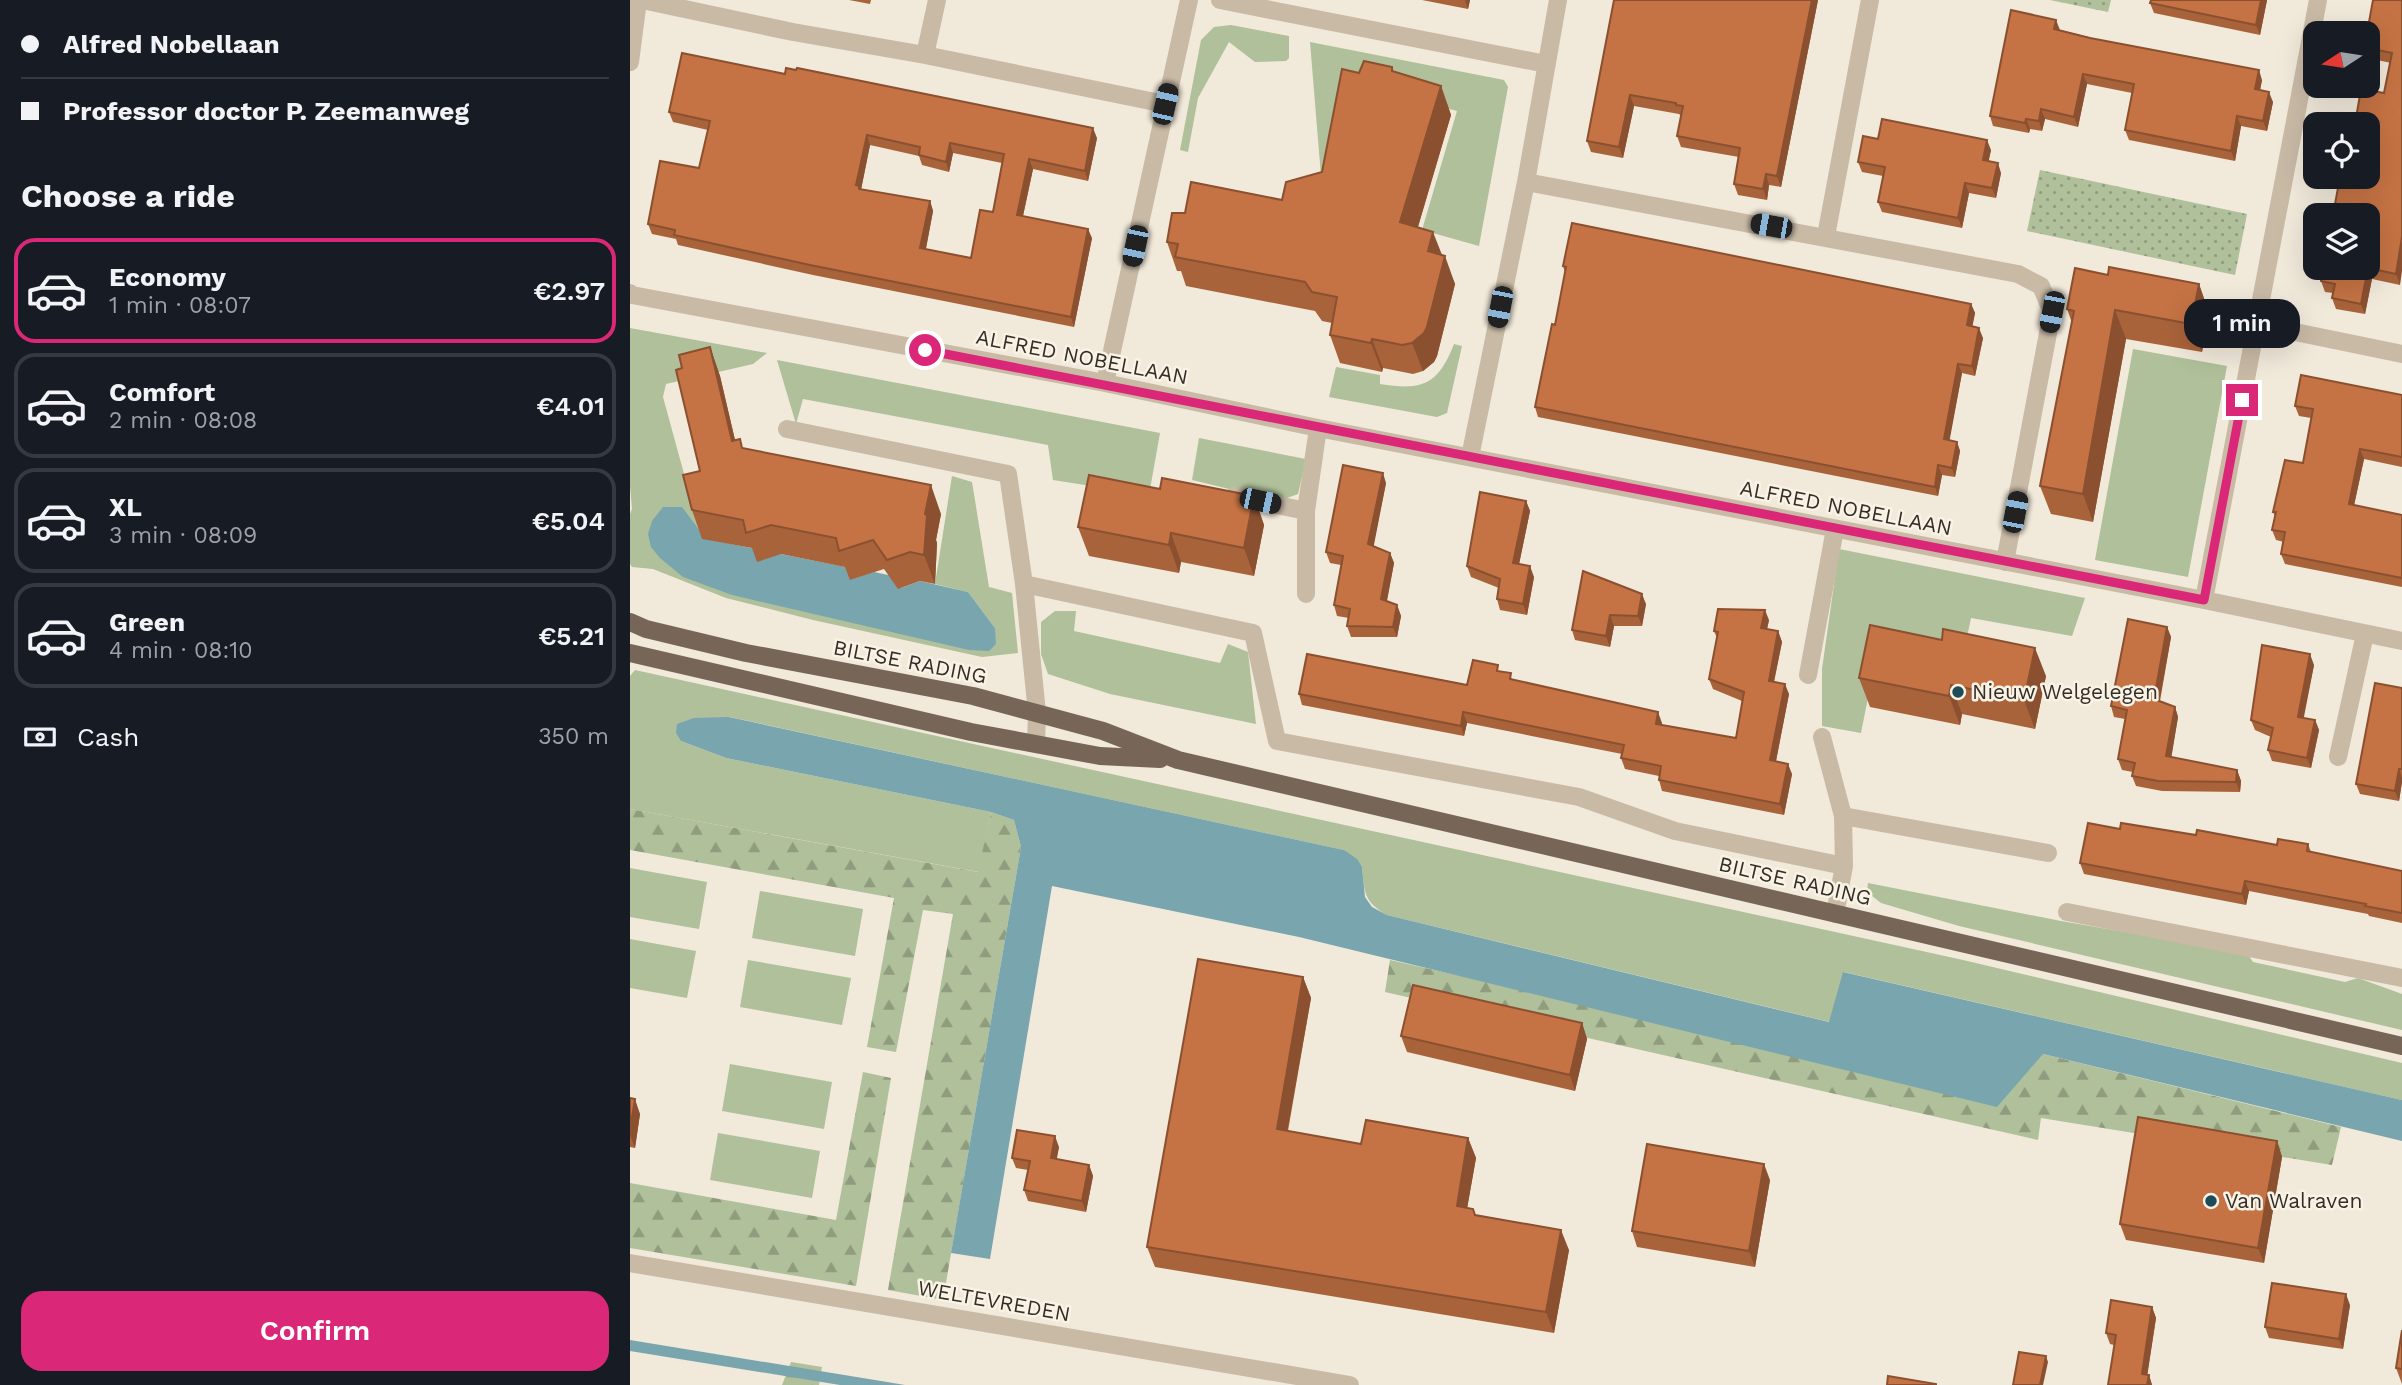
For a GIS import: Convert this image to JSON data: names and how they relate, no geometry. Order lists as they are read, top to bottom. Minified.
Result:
{"streets":{"main road":["BILTSE RADING"],"street":["ALFRED NOBELLAAN","WELTEVREDEN"]},"places":["Nieuw Welgelegen","Van Walraven"],"north":"left","page":{"banner":["Alfred Nobellaan","Professor doctor P. Zeemanweg"],"heading":"Choose a ride","list":[{"name":"Economy","note":"1 min · 08:07","value":"€2.97"},{"name":"Comfort","note":"2 min · 08:08","value":"€4.01"},{"name":"XL","note":"3 min · 08:09","value":"€5.04"},{"name":"Green","note":"4 min · 08:10","value":"€5.21"}],"bubble":"1 min","pay":["Cash","350 m"],"buttons":"Confirm"}}
